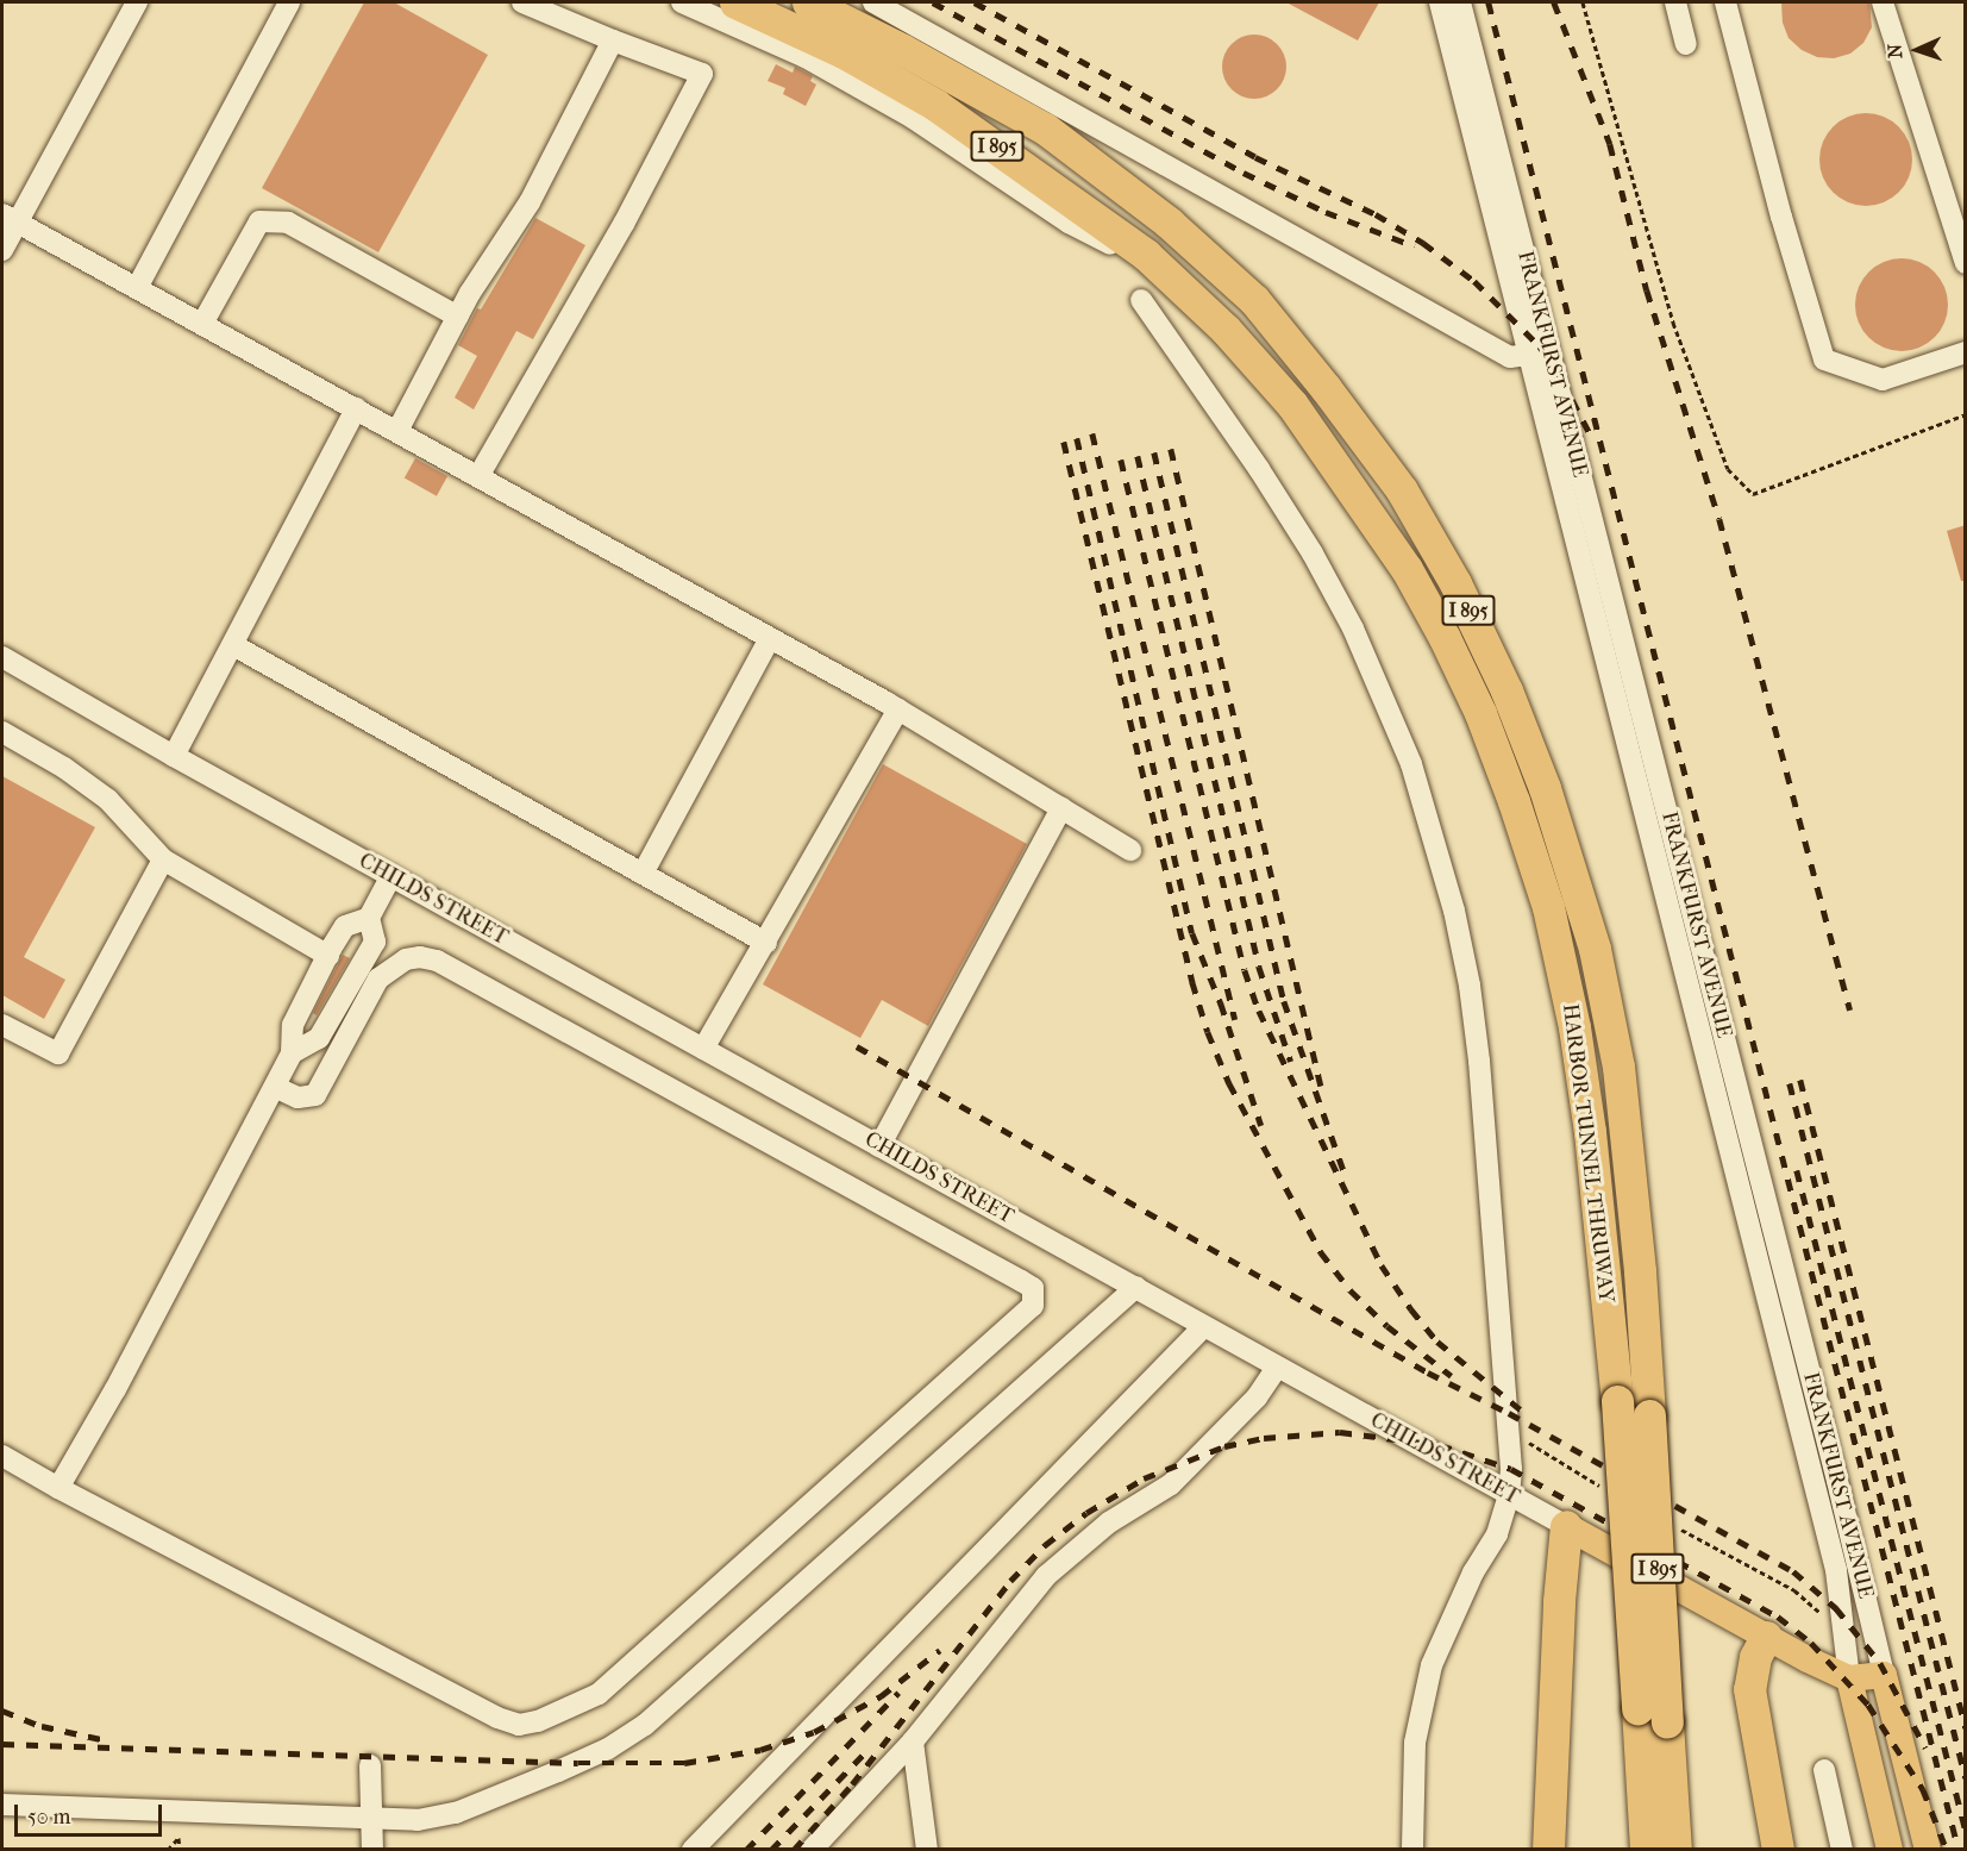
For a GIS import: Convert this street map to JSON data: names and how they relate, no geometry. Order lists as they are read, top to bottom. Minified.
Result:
{"streets":{"highway":["I 895","HARBOR TUNNEL THRUWAY"],"main road":["FRANKFURST AVENUE","CHILDS STREET"]},"crossings":[["FRANKFURST AVENUE","CHILDS STREET"]],"scale_bar":"50 m","north":"left"}
